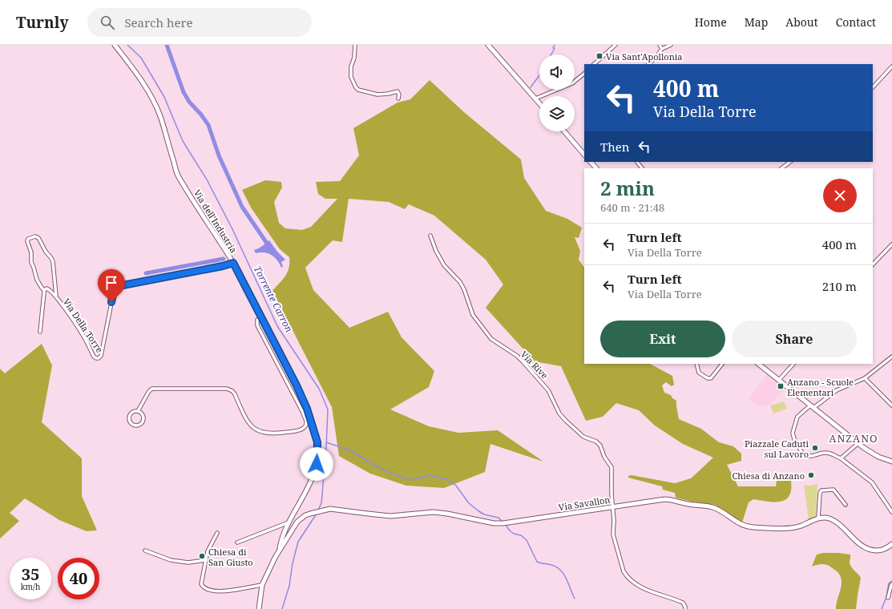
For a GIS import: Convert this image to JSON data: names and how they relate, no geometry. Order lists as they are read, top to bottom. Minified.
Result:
{"streets":{"main road":["Via dell'Industria","Via Savallon"],"street":["Via Della Torre","Via Rive"]},"crossings":[["Via dell'Industria","Via Della Torre"],["Via dell'Industria","Via Savallon"],["Via Rive","Via Savallon"]],"districts":["ANZANO"],"water":["Torrente Carron"],"places":{"transit":["Via Sant'Apollonia","Anzano - Scuole Elementari"],"other":["Piazzale Caduti sul Lavoro","Chiesa di Anzano","Chiesa di San Giusto"]},"page":{"header":"Turnly","search":"Search here","nav":["Home","Map","About","Contact"],"turn":["400 m","Via Della Torre"],"then":"Then","heading":["2 min","640 m · 21:48"],"list":[{"name":"Turn left","note":"Via Della Torre","value":"400 m"},{"name":"Turn left","note":"Via Della Torre","value":"210 m"}],"buttons":["Exit","Share"],"speed":"35 km/h","limit":"40"}}
